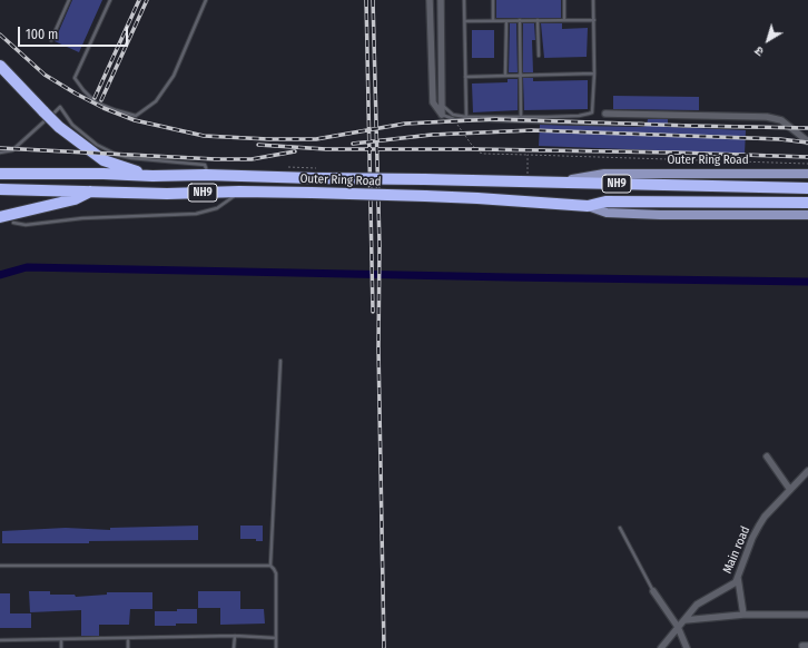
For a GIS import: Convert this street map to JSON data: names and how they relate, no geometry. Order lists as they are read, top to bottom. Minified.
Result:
{"streets":{"highway":["Outer Ring Road","NH9"],"street":["Main road"]},"crossings":[["Outer Ring Road","NH9"]],"scale_bar":"100 m","north":"bottom left"}
